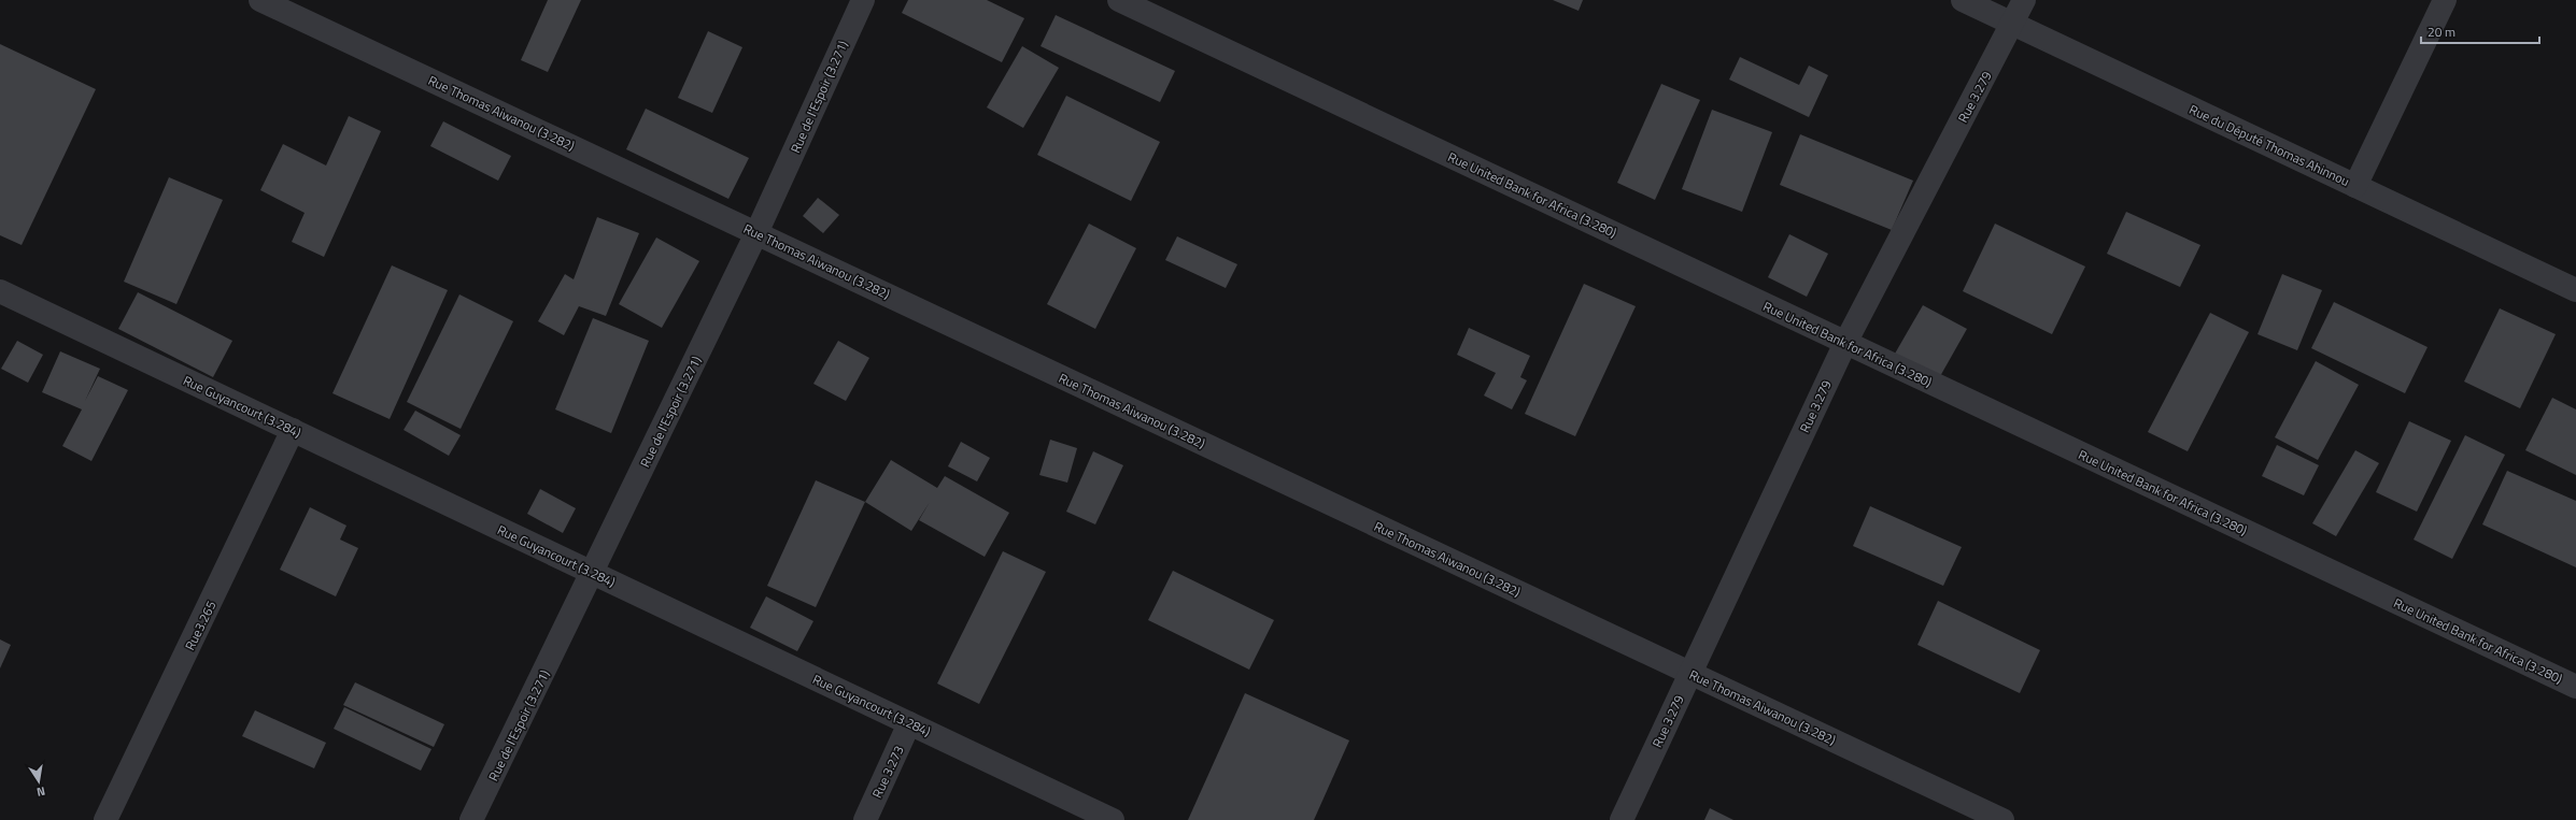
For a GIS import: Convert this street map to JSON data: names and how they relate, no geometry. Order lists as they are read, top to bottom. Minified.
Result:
{"streets":{"street":["Rue de l'Espoir (3.271)","Rue 3.279","Rue Thomas Aiwanou (3.282)","Rue du Député Thomas Ahinnou","Rue United Bank for Africa (3.280)","Rue Guyancourt (3.284)","Rue3.265","Rue 3.273"]},"crossings":[["Rue de l'Espoir (3.271)","Rue Thomas Aiwanou (3.282)"],["Rue de l'Espoir (3.271)","Rue Guyancourt (3.284)"],["Rue 3.279","Rue Thomas Aiwanou (3.282)"],["Rue 3.279","Rue du Député Thomas Ahinnou"],["Rue 3.279","Rue United Bank for Africa (3.280)"],["Rue Guyancourt (3.284)","Rue3.265"],["Rue Guyancourt (3.284)","Rue 3.273"]],"scale_bar":"20 m","north":"bottom"}
